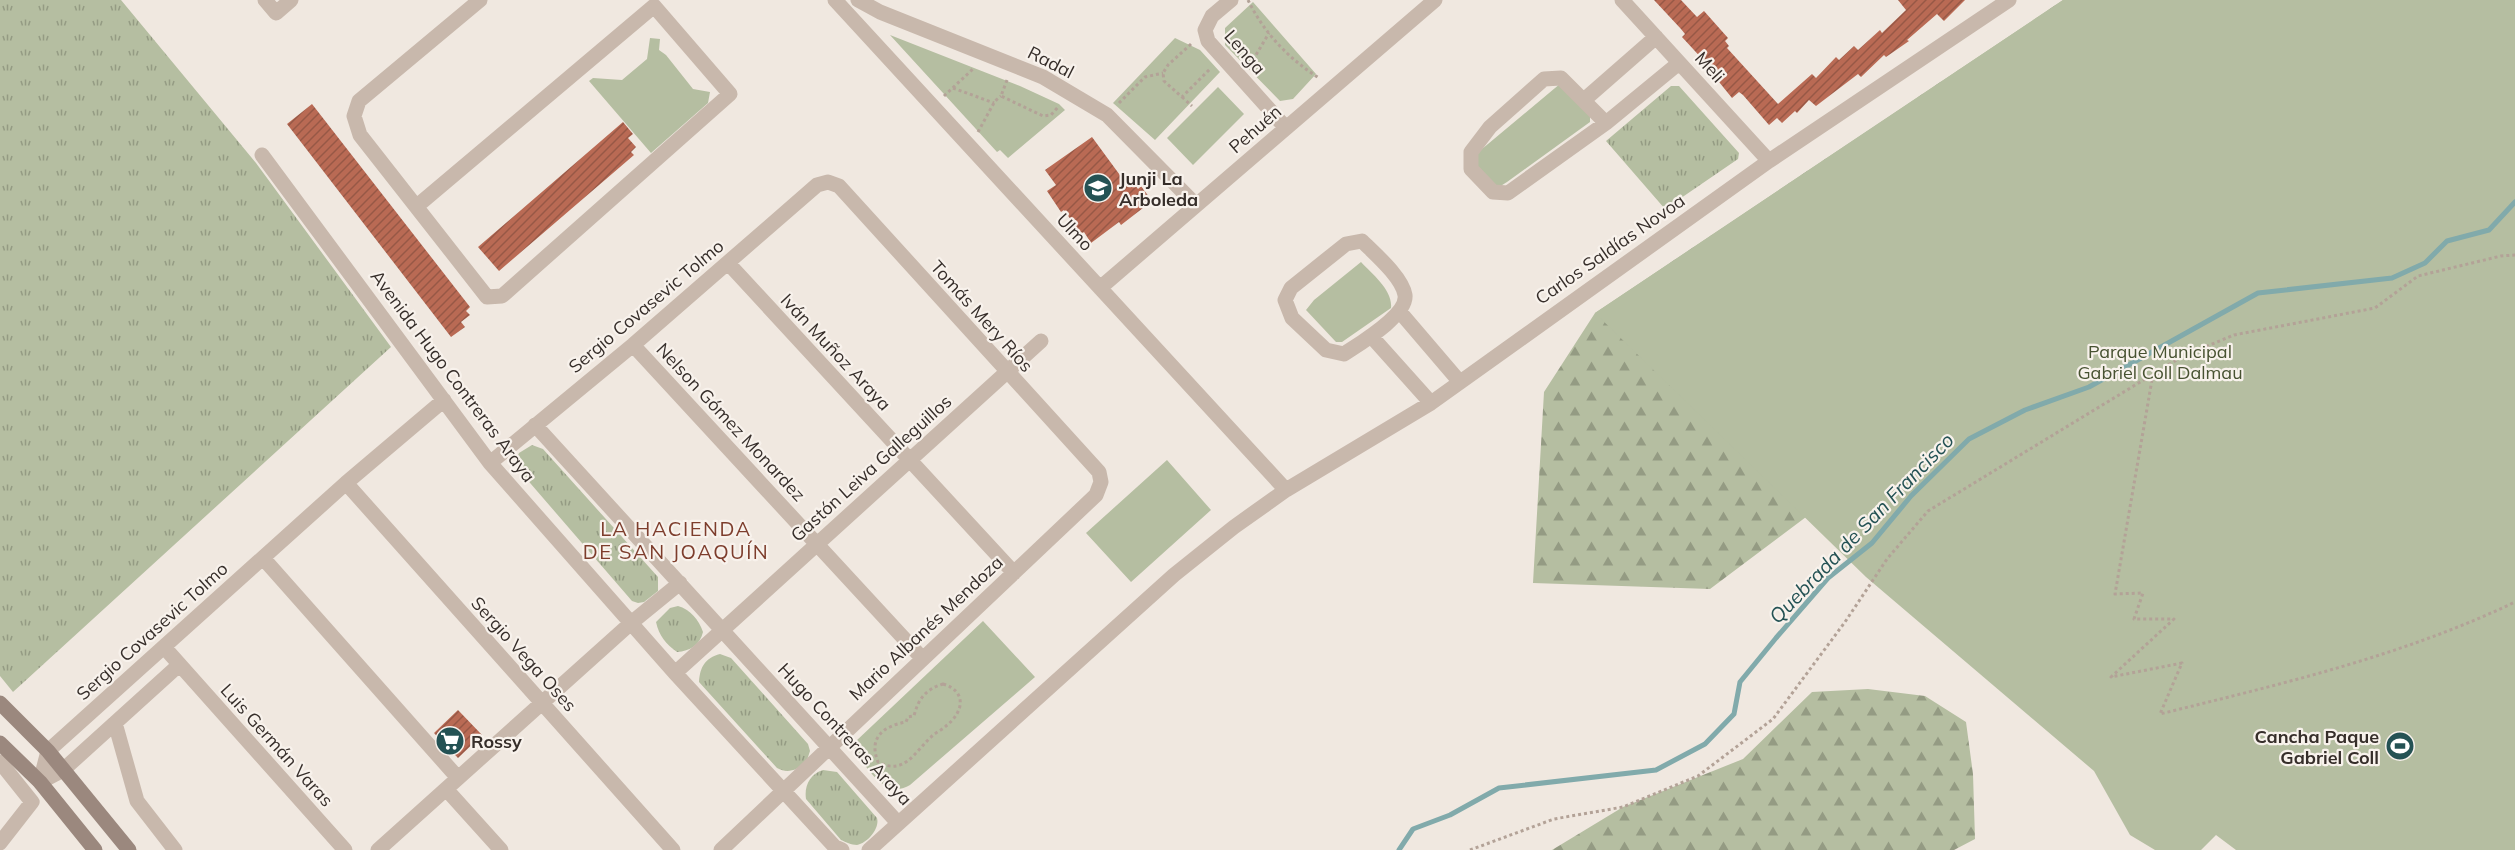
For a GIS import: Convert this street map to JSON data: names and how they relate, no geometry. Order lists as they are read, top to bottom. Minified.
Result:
{"streets":{"street":["Lenga","Radal","Meli","Pehuén","Ulmo","Carlos Saldías Novoa","Sergio Covasevic Tolmo","Tomás Mery Ríos","Iván Muñoz Araya","Avenida Hugo Contreras Araya","Nelson Gómez Monardez","Gastón Leiva Galleguillos","Mario Albanés Mendoza","Sergio Vega Oses","Hugo Contreras Araya","Luis Germán Varas"]},"crossings":[["Lenga","Pehuén"],["Radal","Pehuén"],["Meli","Carlos Saldías Novoa"],["Pehuén","Ulmo"],["Ulmo","Carlos Saldías Novoa"],["Carlos Saldías Novoa","Hugo Contreras Araya"],["Sergio Covasevic Tolmo","Tomás Mery Ríos"],["Sergio Covasevic Tolmo","Iván Muñoz Araya"],["Sergio Covasevic Tolmo","Avenida Hugo Contreras Araya"],["Sergio Covasevic Tolmo","Nelson Gómez Monardez"],["Sergio Covasevic Tolmo","Sergio Vega Oses"],["Sergio Covasevic Tolmo","Hugo Contreras Araya"],["Sergio Covasevic Tolmo","Luis Germán Varas"],["Tomás Mery Ríos","Gastón Leiva Galleguillos"],["Tomás Mery Ríos","Mario Albanés Mendoza"],["Iván Muñoz Araya","Gastón Leiva Galleguillos"],["Iván Muñoz Araya","Mario Albanés Mendoza"],["Avenida Hugo Contreras Araya","Gastón Leiva Galleguillos"],["Avenida Hugo Contreras Araya","Mario Albanés Mendoza"],["Nelson Gómez Monardez","Gastón Leiva Galleguillos"],["Nelson Gómez Monardez","Mario Albanés Mendoza"],["Gastón Leiva Galleguillos","Hugo Contreras Araya"],["Mario Albanés Mendoza","Hugo Contreras Araya"]],"districts":["LA HACIENDA DE SAN JOAQUÍN"],"water":["Quebrada de San Francisco"],"parks":["Parque Municipal Gabriel Coll Dalmau"],"places":{"school or university":["Junji La Arboleda"],"supermarket":["Rossy"],"sports":["Cancha Paque Gabriel Coll"]}}
